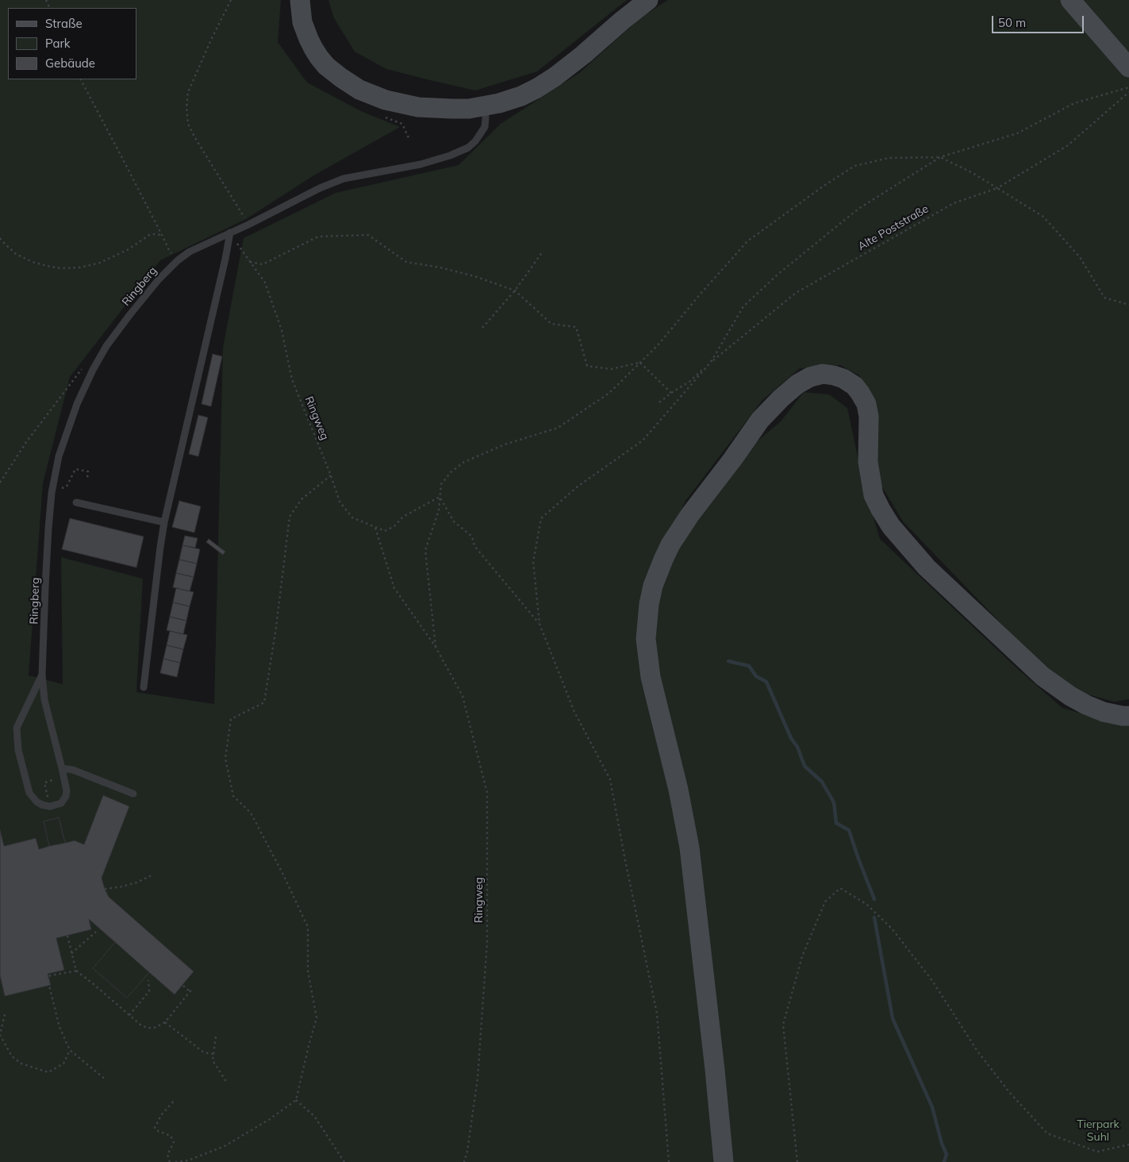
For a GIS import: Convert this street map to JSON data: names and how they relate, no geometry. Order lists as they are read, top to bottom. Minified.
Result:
{"streets":{"lane":["Ringberg"],"path":["Alte Poststraße","Ringweg"]},"crossings":[["Ringberg","Ringweg"]],"parks":["Tierpark Suhl"],"legend":["Straße","Park","Gebäude"],"scale_bar":"50 m"}
